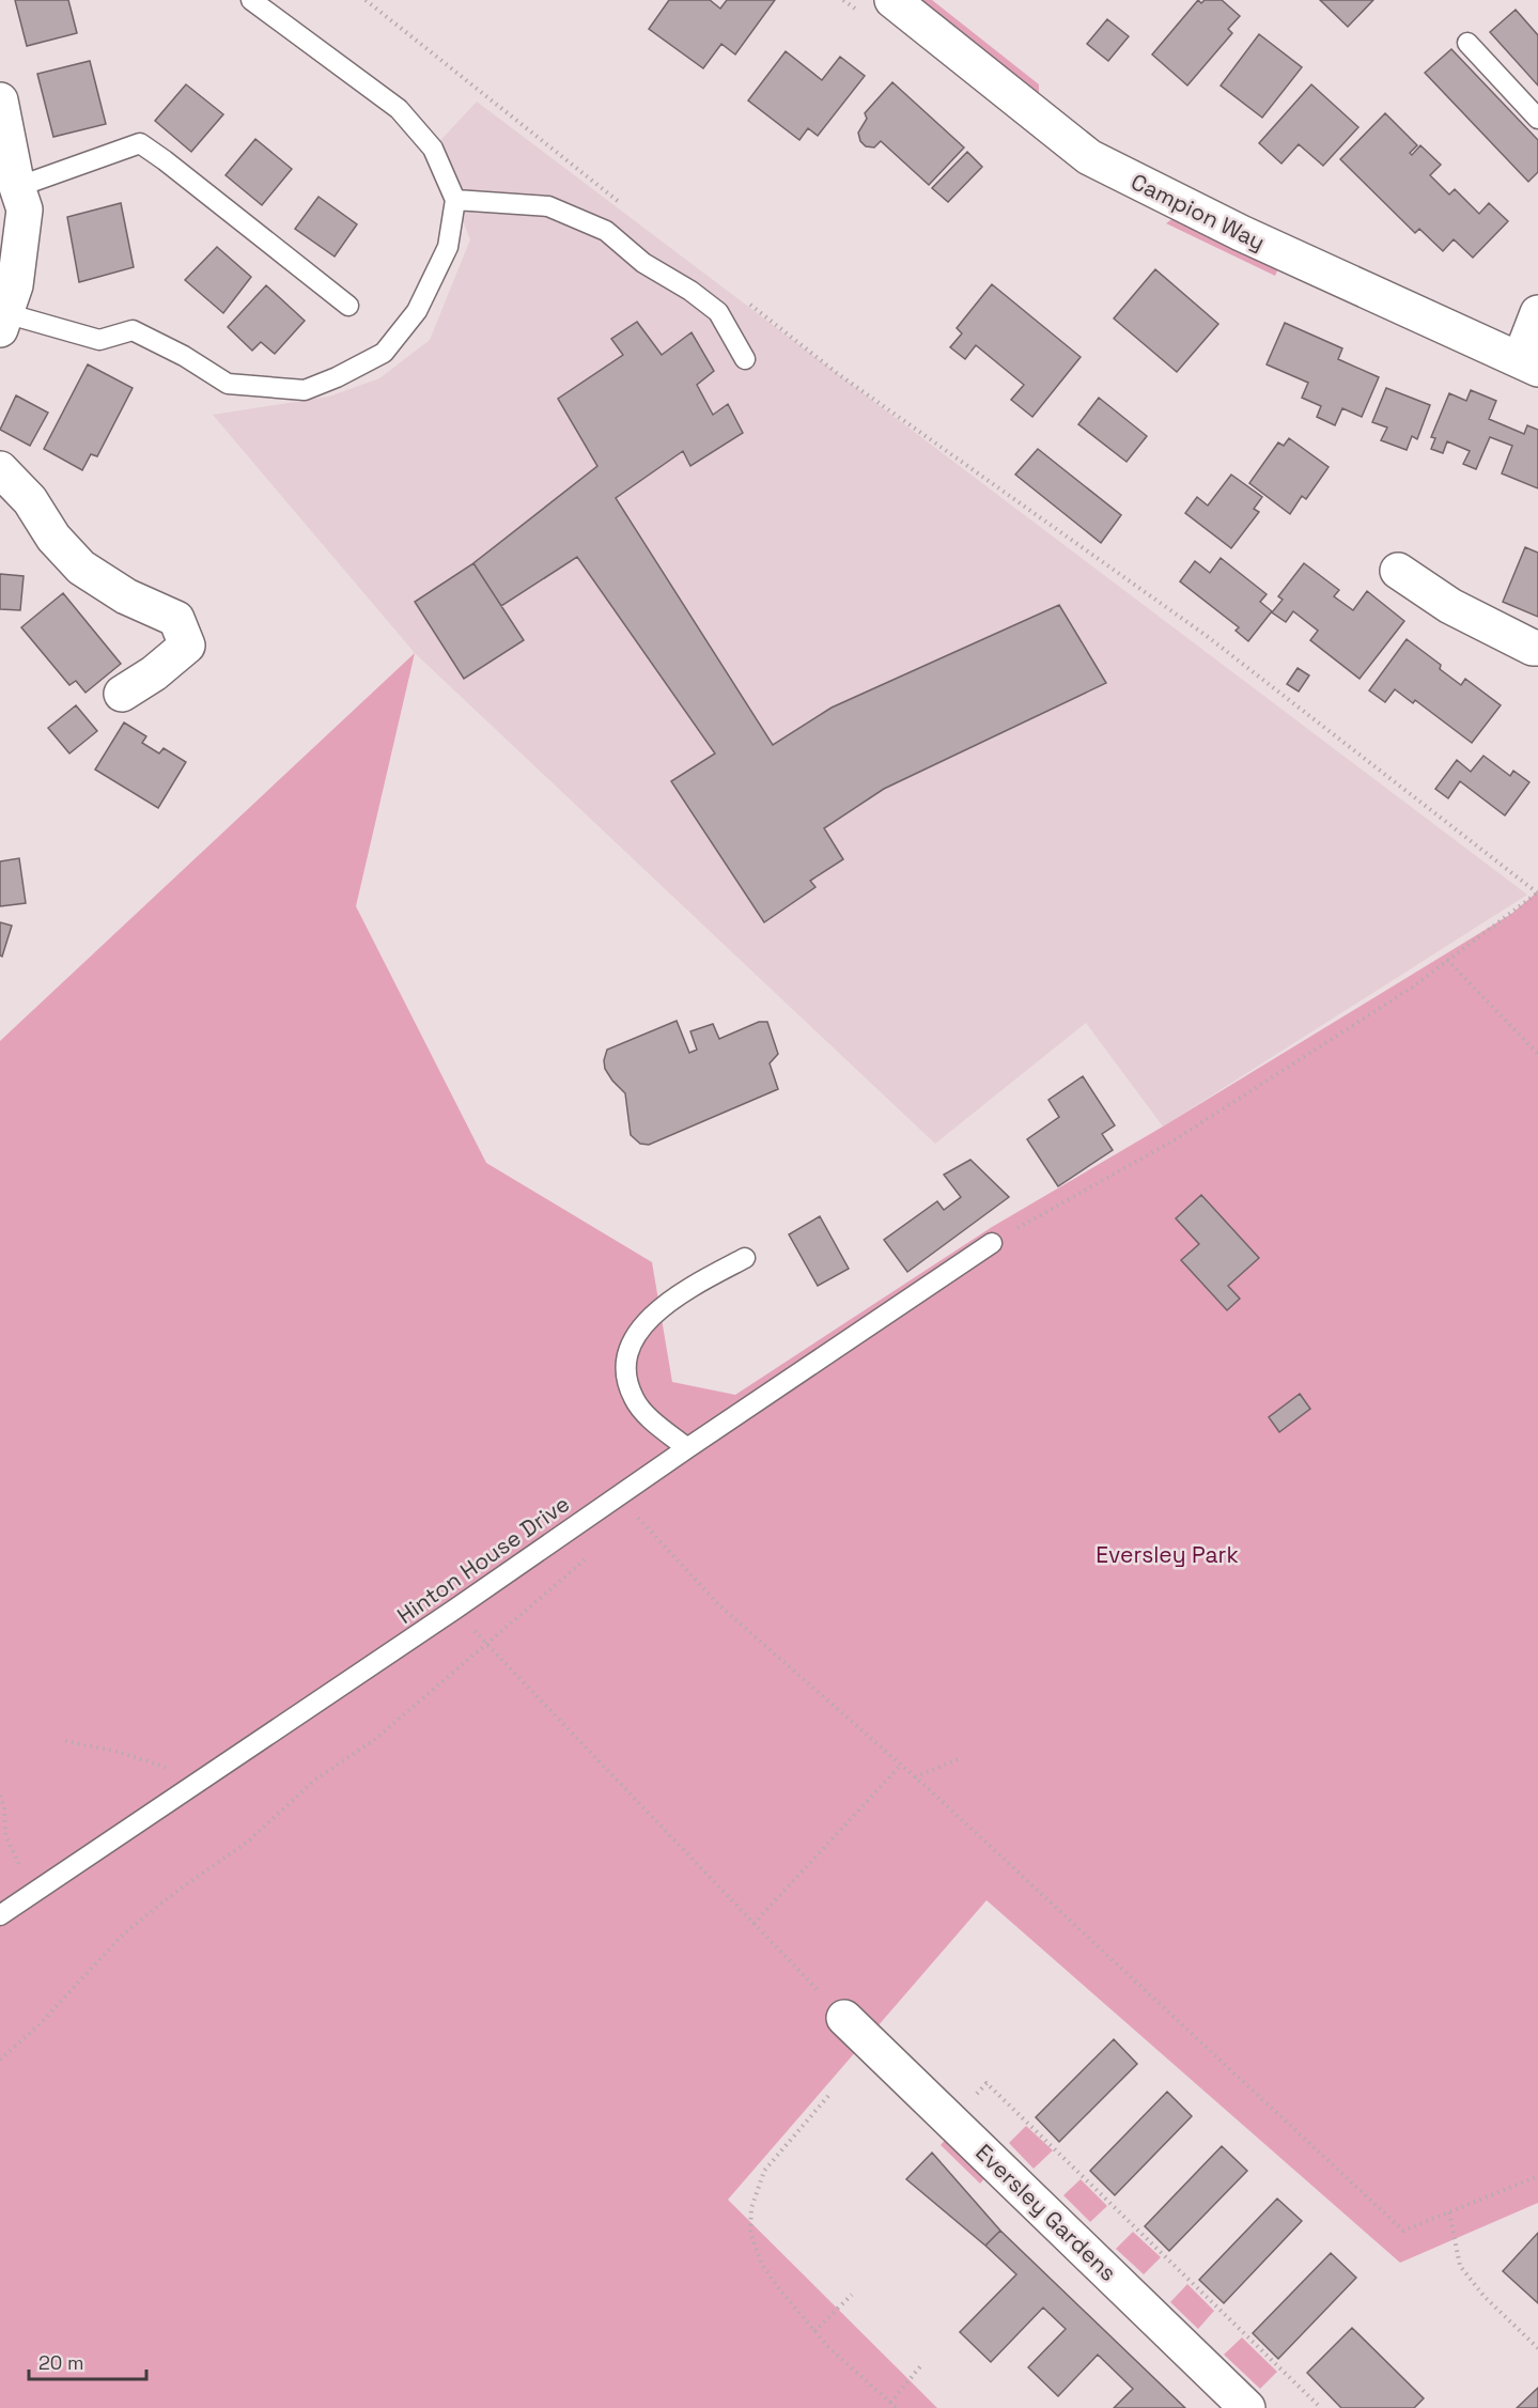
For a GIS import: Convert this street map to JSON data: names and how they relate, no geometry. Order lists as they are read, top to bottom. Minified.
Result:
{"streets":{"street":["Campion Way","Eversley Gardens"],"lane":["Hinton House Drive"]},"parks":["Eversley Park"],"scale_bar":"20 m"}
